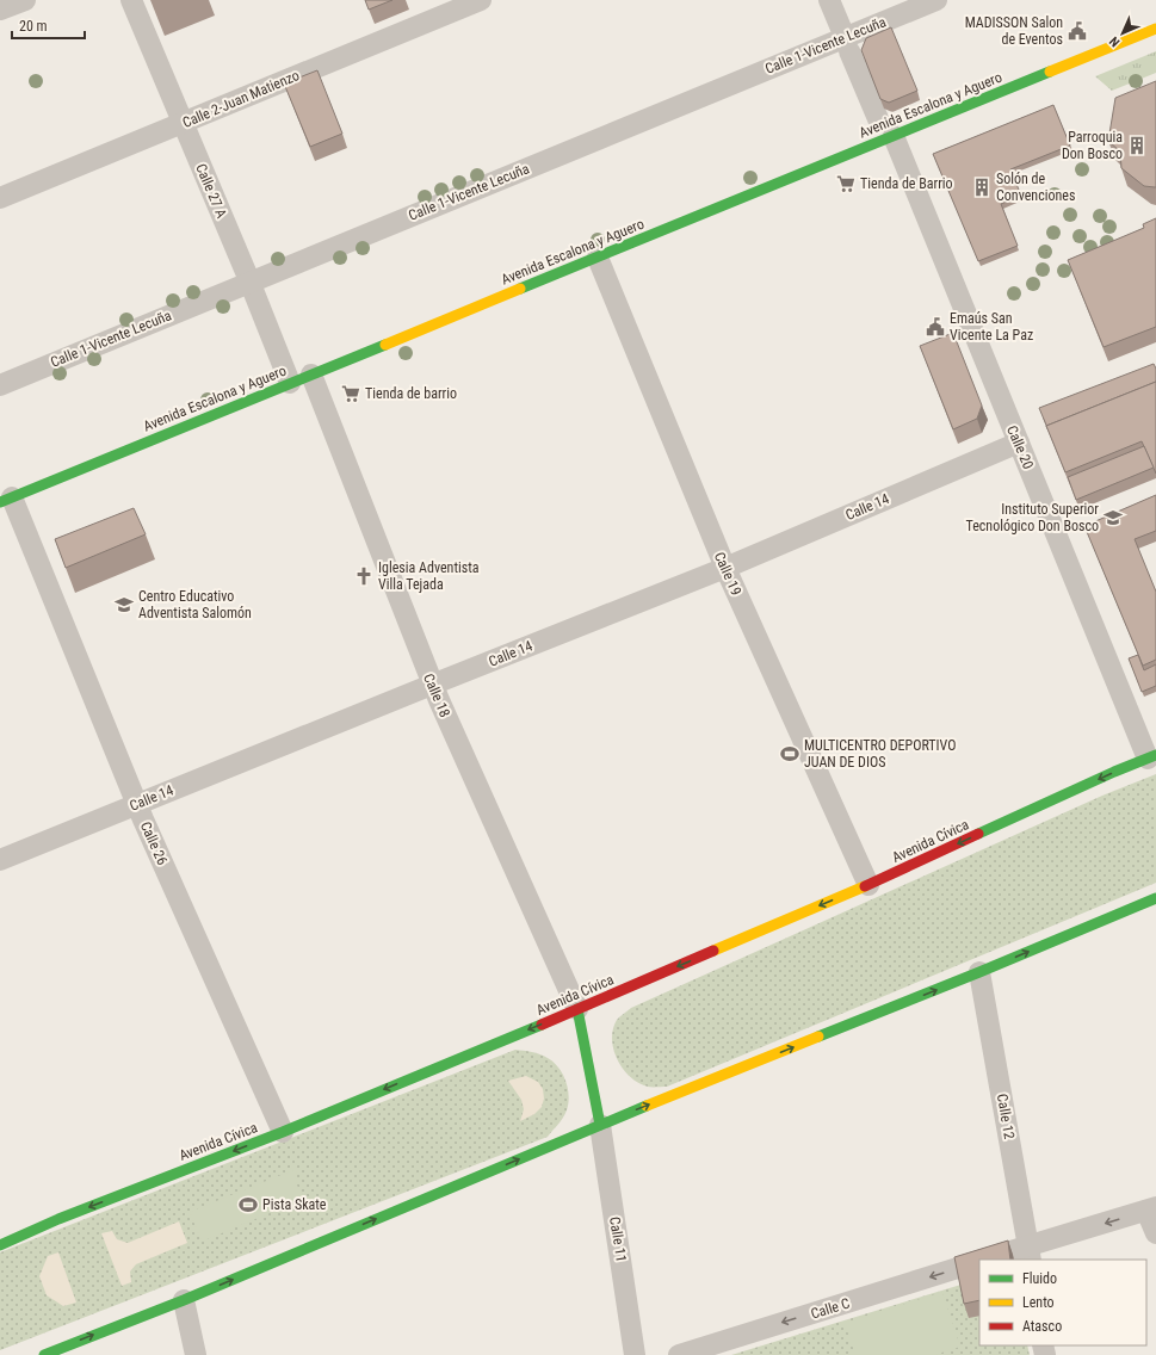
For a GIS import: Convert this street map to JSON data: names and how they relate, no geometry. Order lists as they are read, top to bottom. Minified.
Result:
{"streets":{"main road":["Avenida Escalona y Aguero","Avenida Cívica"],"street":["Calle 1-Vicente Lecuña","Calle 2-Juan Matienzo","Calle 27 A","Calle 20","Calle 14","Calle 19","Calle 18","Calle 26","Calle 12","Calle 11","Calle C"]},"crossings":[["Calle 1-Vicente Lecuña","Calle 27 A"],["Calle 1-Vicente Lecuña","Calle 20"],["Calle 2-Juan Matienzo","Calle 27 A"],["Avenida Escalona y Aguero","Calle 27 A"],["Avenida Escalona y Aguero","Calle 20"],["Avenida Escalona y Aguero","Calle 19"],["Avenida Escalona y Aguero","Calle 18"],["Avenida Escalona y Aguero","Calle 26"],["Calle 20","Calle 14"],["Calle 20","Avenida Cívica"],["Calle 14","Calle 19"],["Calle 14","Calle 18"],["Calle 14","Calle 26"],["Calle 19","Avenida Cívica"],["Calle 18","Avenida Cívica"],["Avenida Cívica","Calle 26"],["Calle 12","Calle C"]],"one_way":["Avenida Cívica","Calle C"],"places":{"public building":["MADISSON Salon de Eventos","Emaús San Vicente La Paz"],"building":["Parroquia Don Bosco","Solón de Convenciones"],"supermarket":["Tienda de Barrio","Tienda de barrio"],"school or university":["Instituto Superior Tecnológico Don Bosco","Centro Educativo Adventista Salomón"],"church":["Iglesia Adventista Villa Tejada"],"sports":["MULTICENTRO DEPORTIVO JUAN DE DIOS","Pista Skate"]},"legend":["Fluido","Lento","Atasco"],"scale_bar":"20 m","north":"bottom left"}
